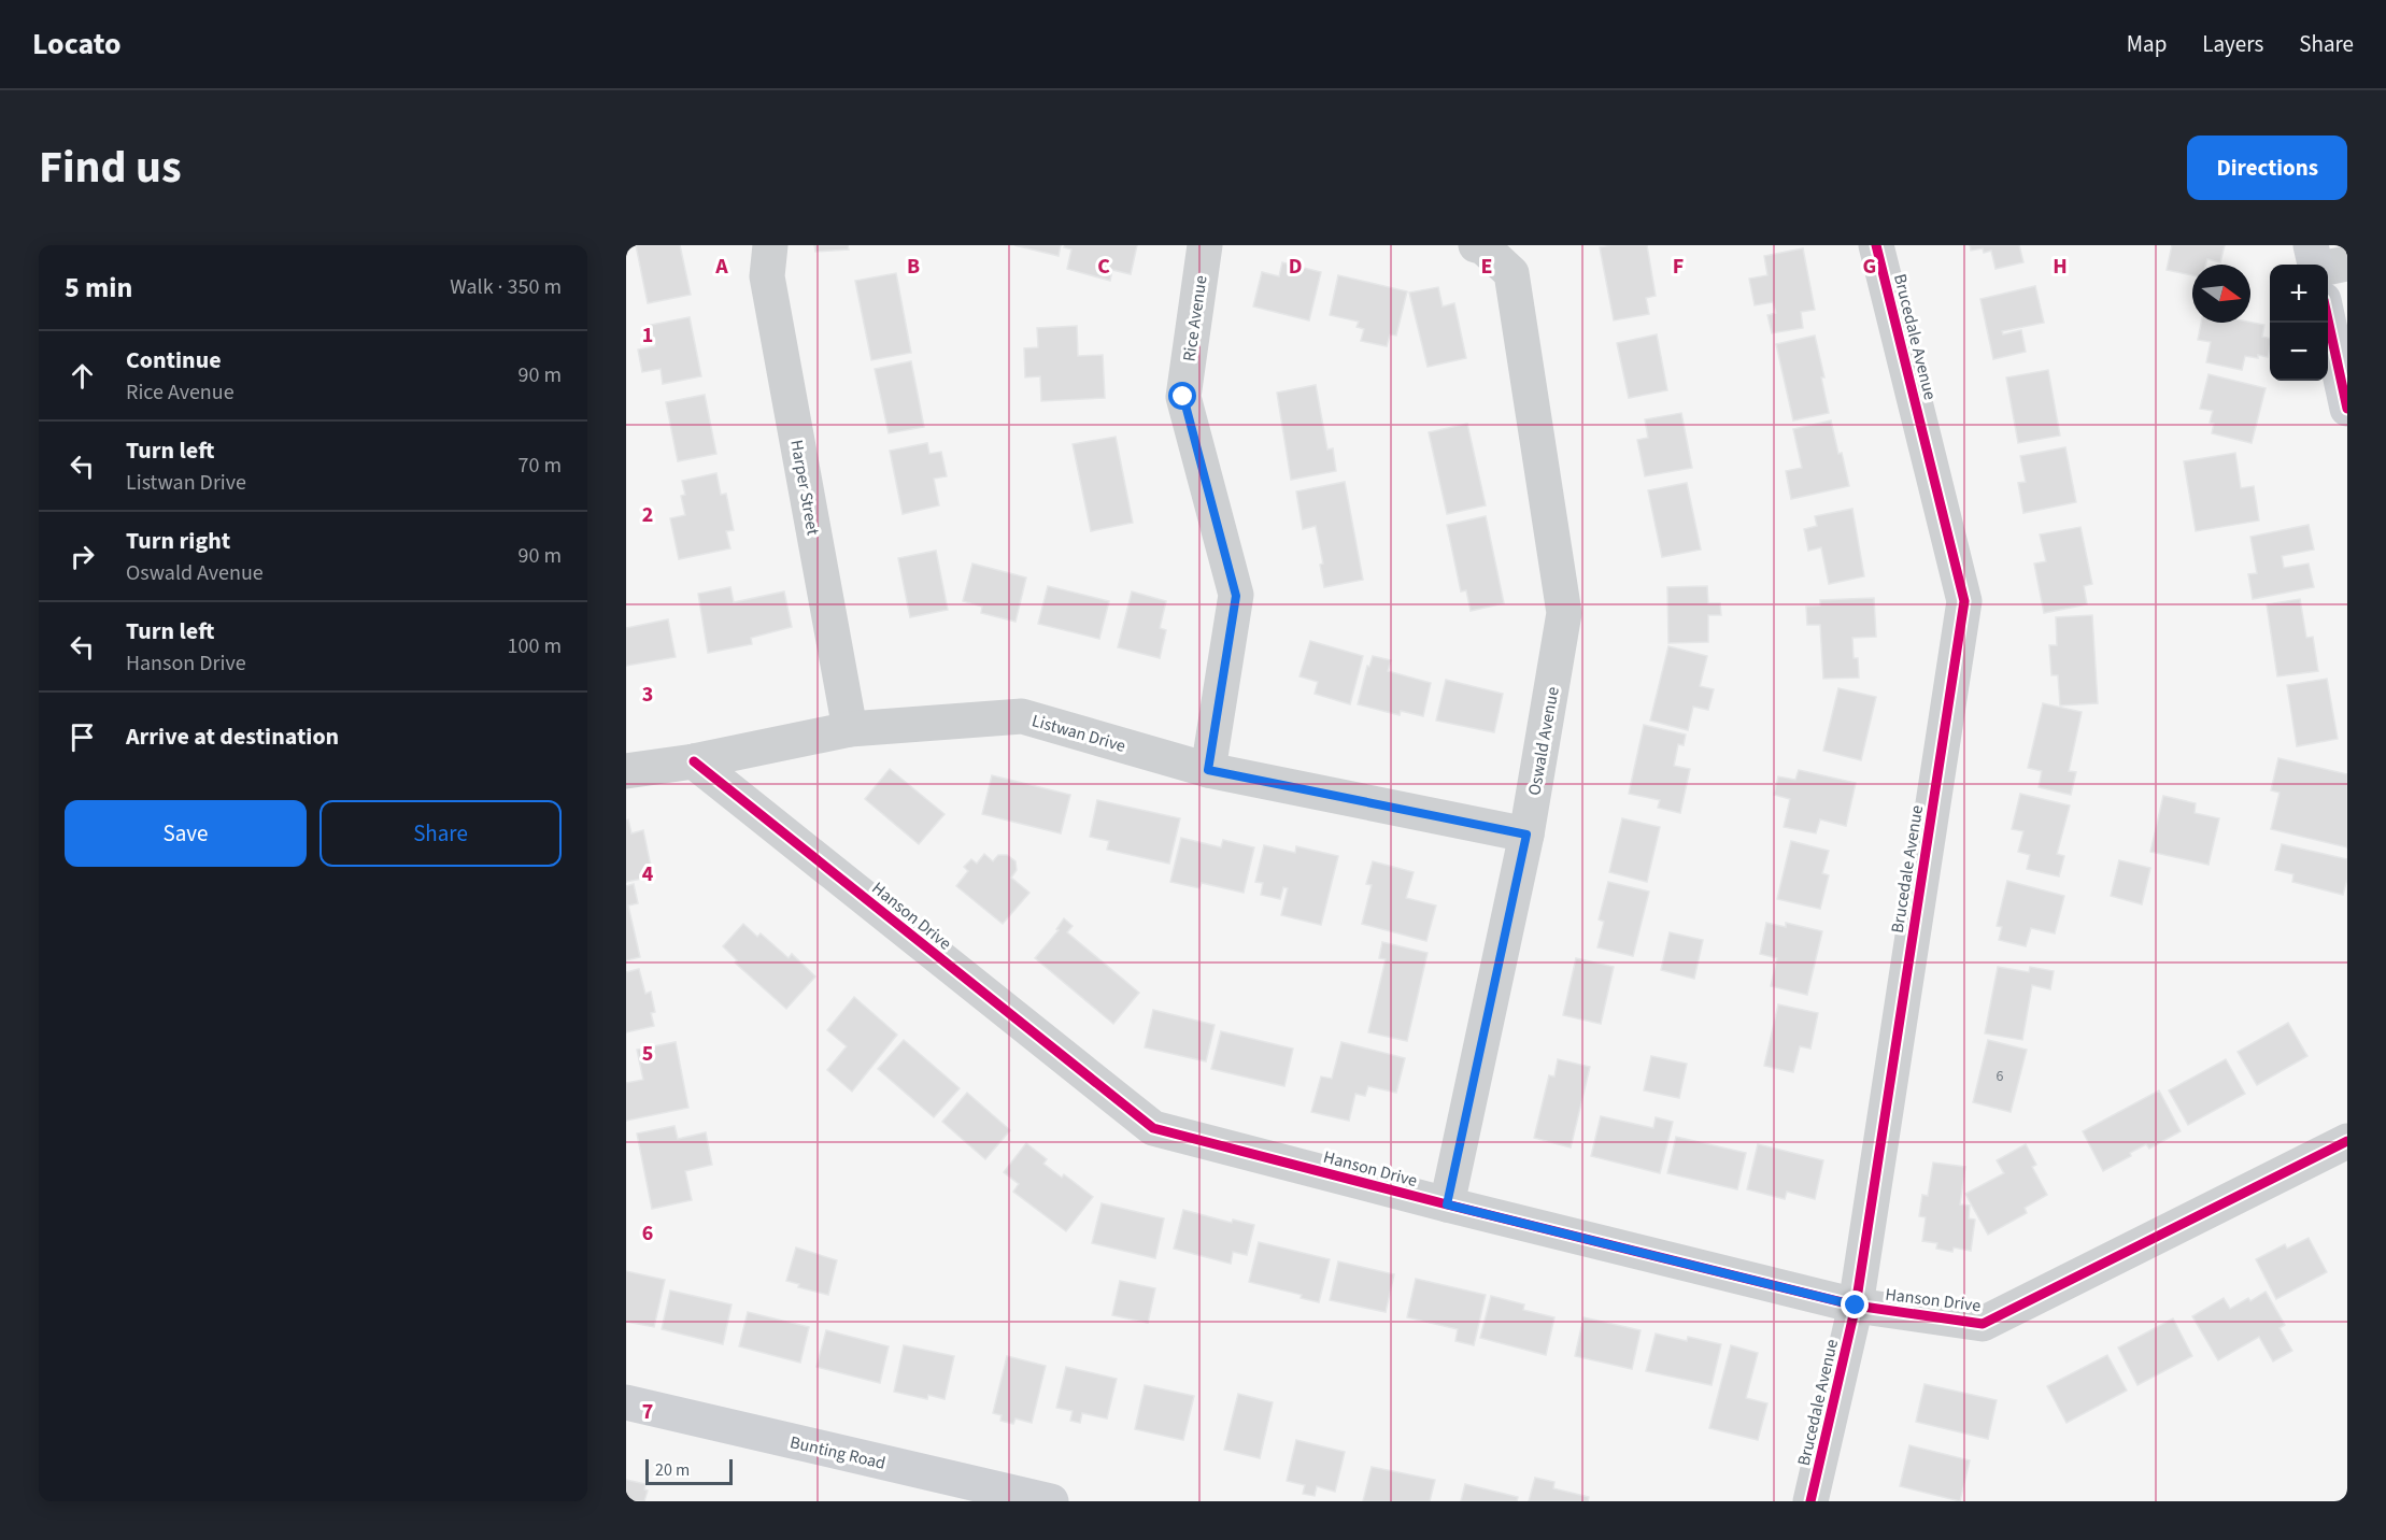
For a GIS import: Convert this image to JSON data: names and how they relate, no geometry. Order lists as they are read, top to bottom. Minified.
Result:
{"streets":{"main road":["Bunting Road"],"street":["Rice Avenue","Brucedale Avenue","Harper Street","Listwan Drive","Oswald Avenue","Hanson Drive"]},"crossings":[["Rice Avenue","Listwan Drive"],["Brucedale Avenue","Hanson Drive"],["Harper Street","Listwan Drive"],["Listwan Drive","Oswald Avenue"],["Listwan Drive","Hanson Drive"],["Oswald Avenue","Hanson Drive"]],"house_numbers":["6"],"scale_bar":"20 m","north":"right","page":{"header":"Locato","nav":["Map","Layers","Share"],"title":"Find us","buttons":["Directions",["Save","Share"]],"heading":["5 min","Walk · 350 m"],"map_buttons":["+","−"],"list":[["Continue","Rice Avenue","90 m"],["Turn left","Listwan Drive","70 m"],["Turn right","Oswald Avenue","90 m"],["Turn left","Hanson Drive","100 m"],"Arrive at destination"],"scale":"20 m"},"grid":{"columns":["A","B","C","D","E","F","G","H"],"rows":["1","2","3","4","5","6","7"]}}
